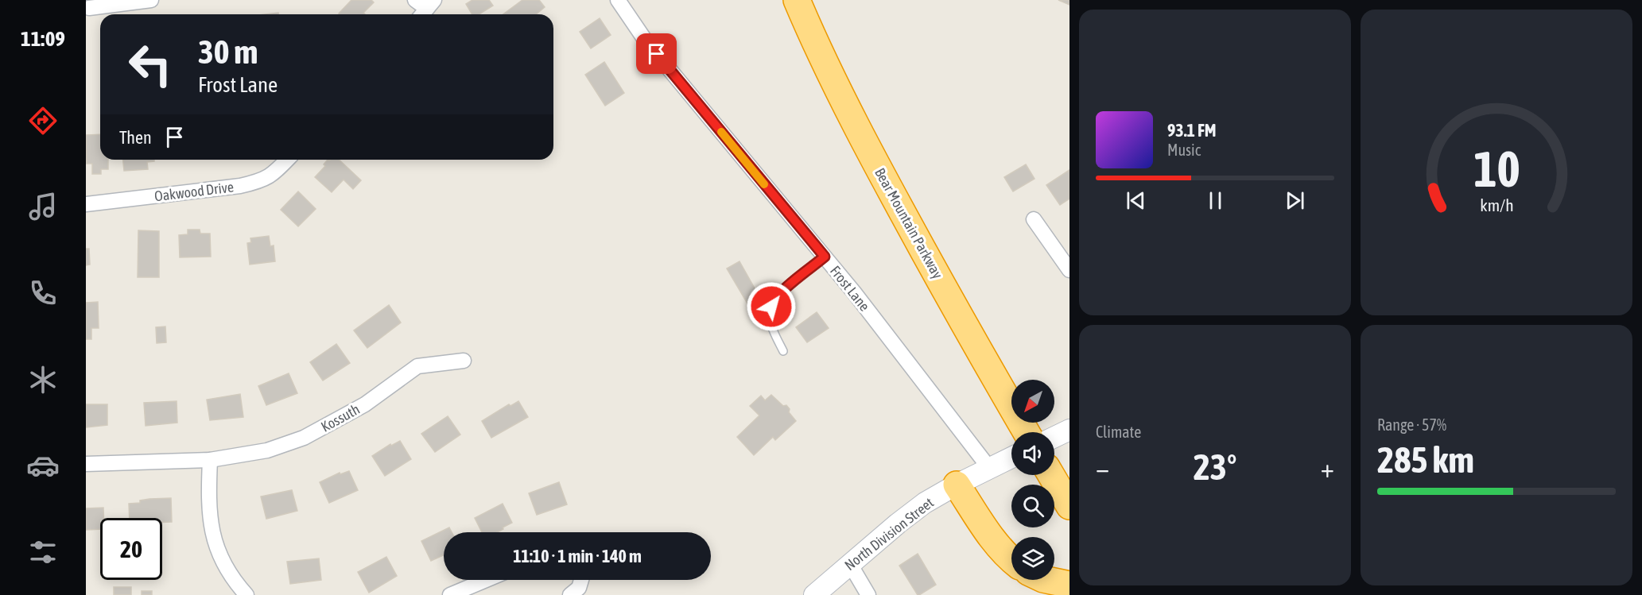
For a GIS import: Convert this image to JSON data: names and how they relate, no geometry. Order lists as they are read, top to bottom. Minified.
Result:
{"streets":{"highway":["Bear Mountain Parkway"],"street":["Oakwood Drive","Frost Lane","Kossuth","North Division Street"]},"crossings":[["Frost Lane","North Division Street"]],"north":"bottom left","page":{"tabs":"11:09","turn":["30 m","Frost Lane"],"song":["93.1 FM","Music"],"then":"Then","tile":["Climate",["Range · 57%","285 km"]],"heat":["−","23°","+"],"limit":"20","trip":"11:10 · 1 min · 140 m","gauge":["10","km/h"]}}
